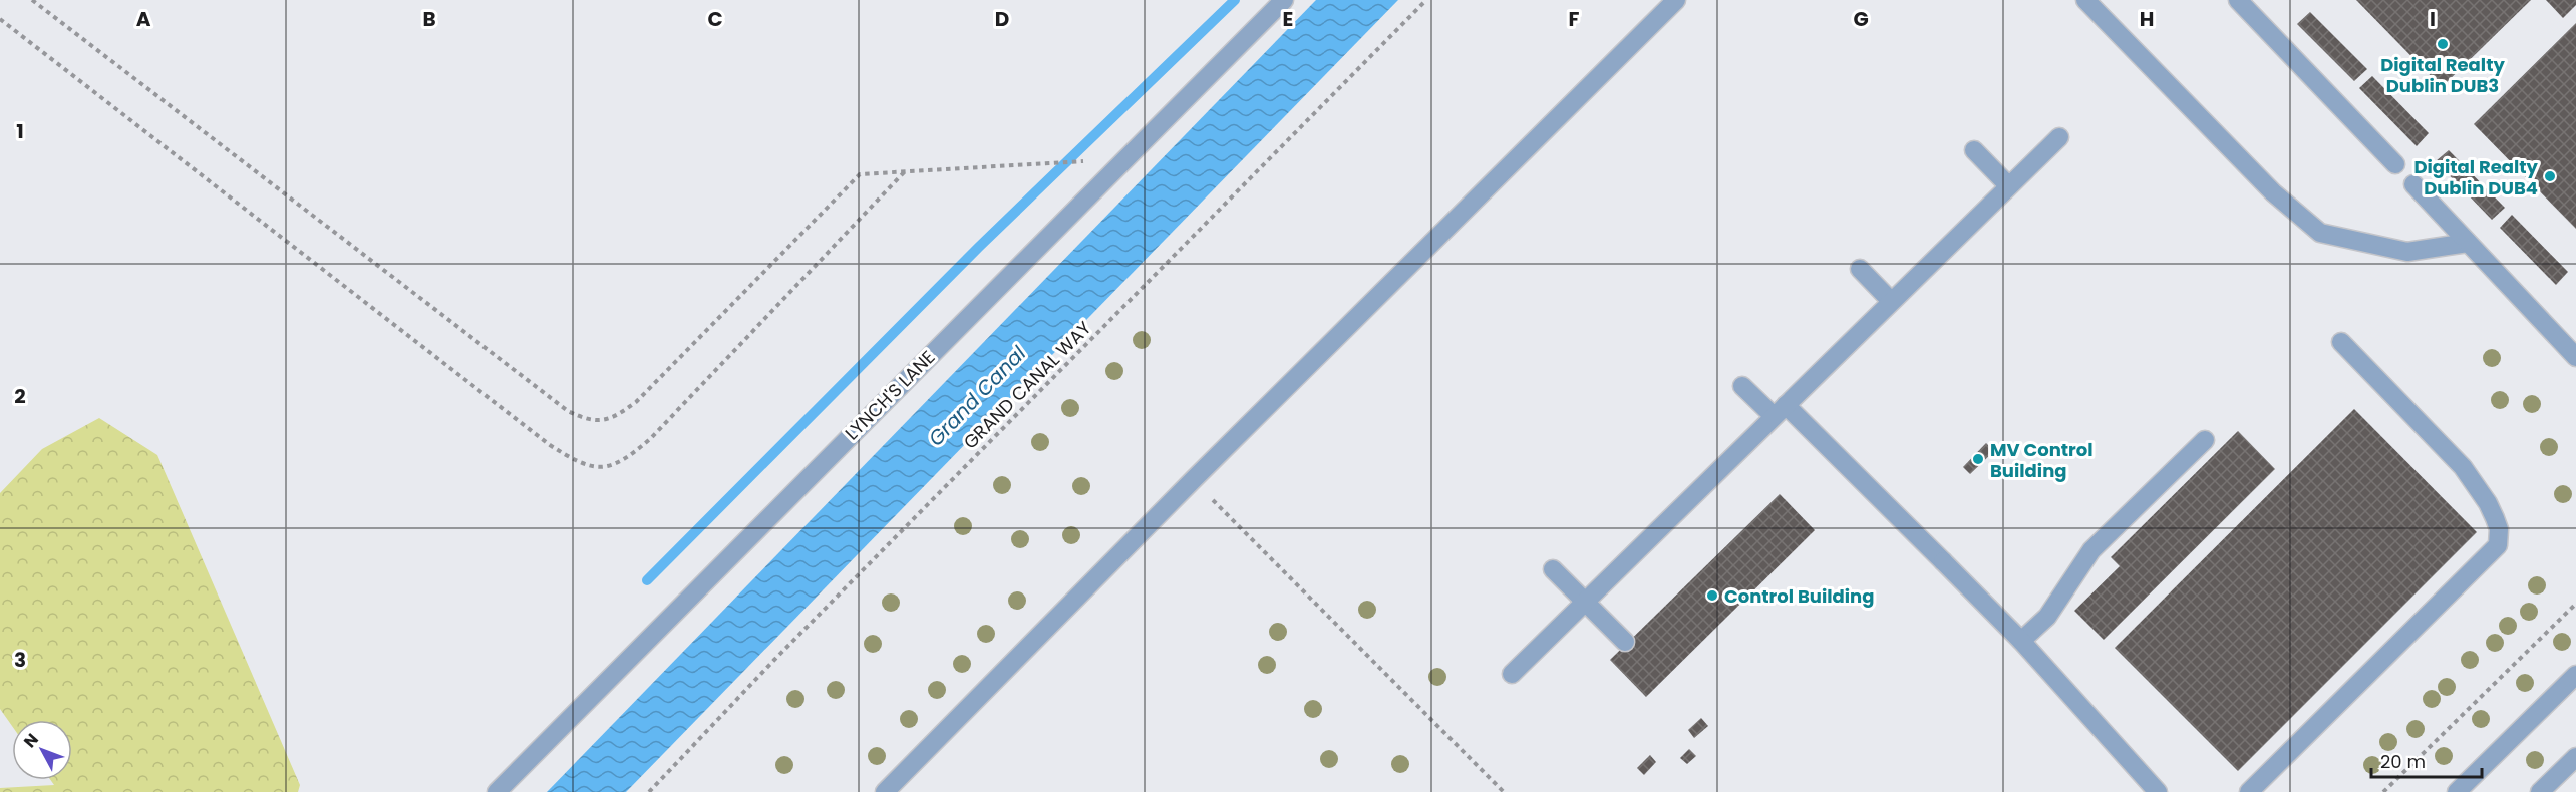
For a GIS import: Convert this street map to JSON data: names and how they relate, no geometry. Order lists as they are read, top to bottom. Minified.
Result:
{"streets":{"street":["LYNCH'S LANE"],"path":["GRAND CANAL WAY"]},"water":["Grand Canal"],"places":["Digital Realty Dublin DUB3","Digital Realty Dublin DUB4","MV Control Building","Control Building"],"scale_bar":"20 m","north":"top left","grid":{"columns":["A","B","C","D","E","F","G","H","I"],"rows":["1","2","3"]}}
